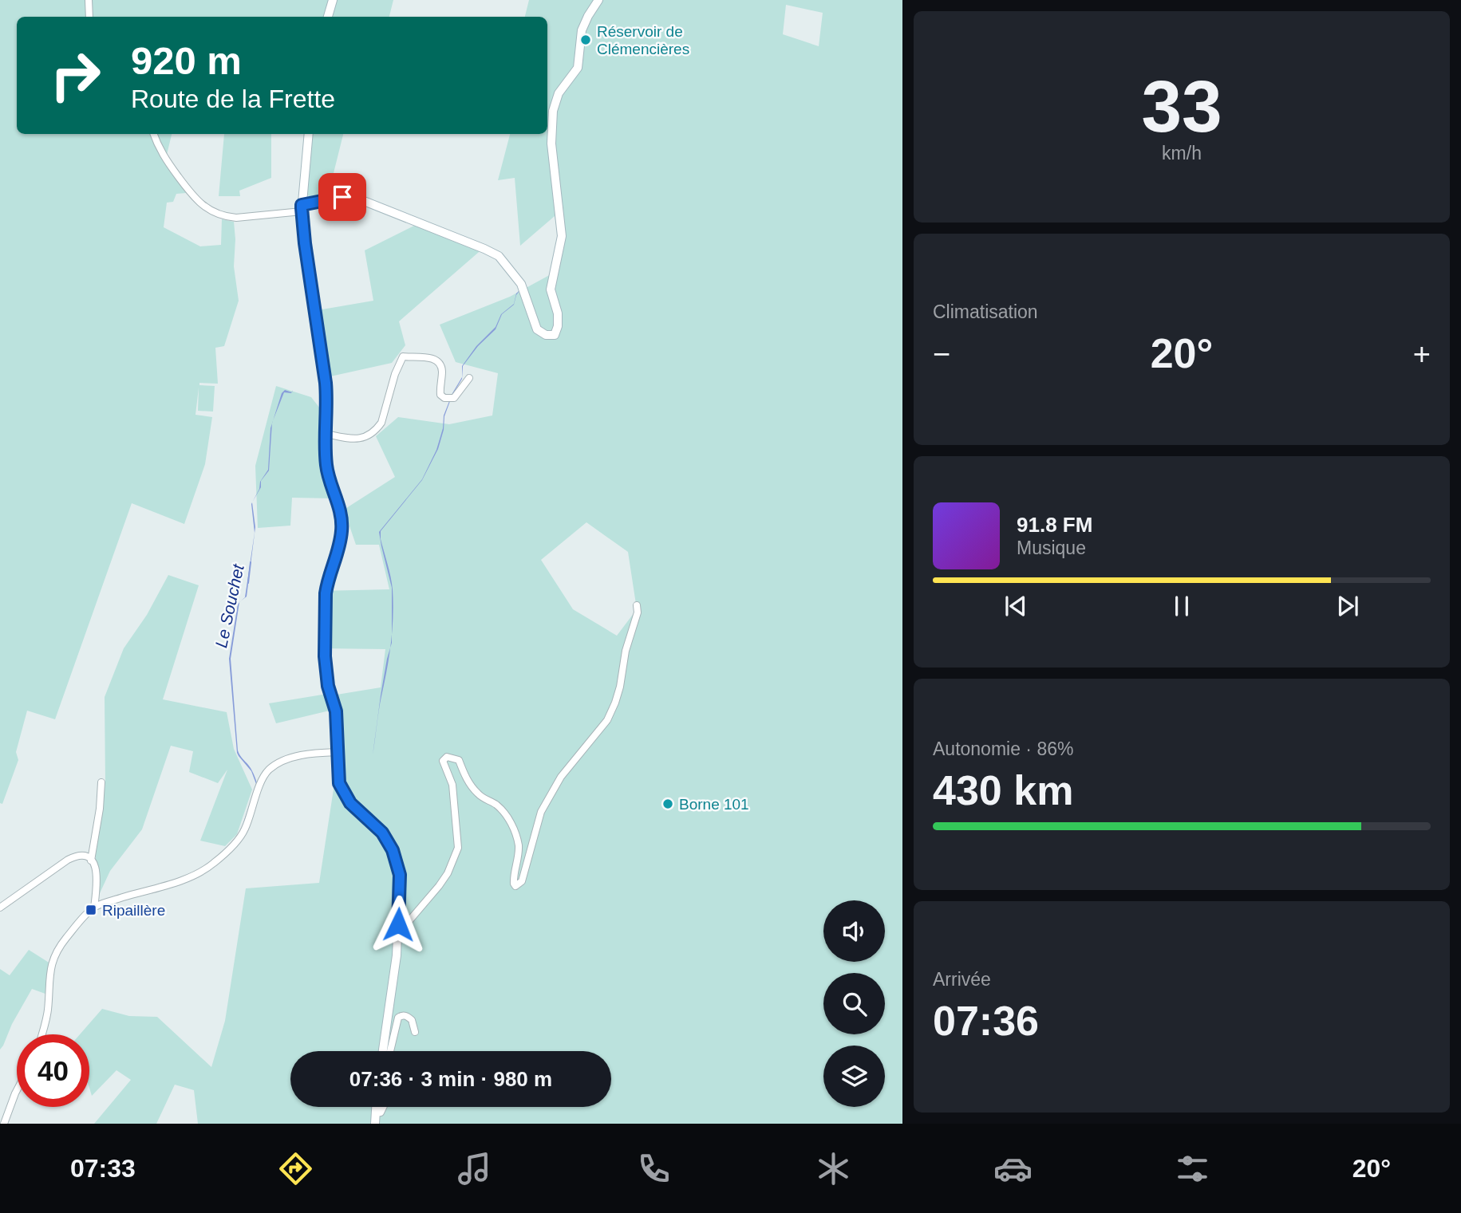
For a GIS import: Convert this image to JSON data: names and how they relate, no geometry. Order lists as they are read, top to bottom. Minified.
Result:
{"water":["Le Souchet"],"places":{"other":["Réservoir de Clémencières","Borne 101"],"transit":["Ripaillère"]},"page":{"tile":[["33","km/h"],"Climatisation",["Autonomie · 86%","430 km"],["Arrivée","07:36"]],"turn":["920 m","Route de la Frette"],"heat":["−","20°","+"],"song":["91.8 FM","Musique"],"limit":"40","trip":"07:36 · 3 min · 980 m","tabs":["07:33","20°"]}}
